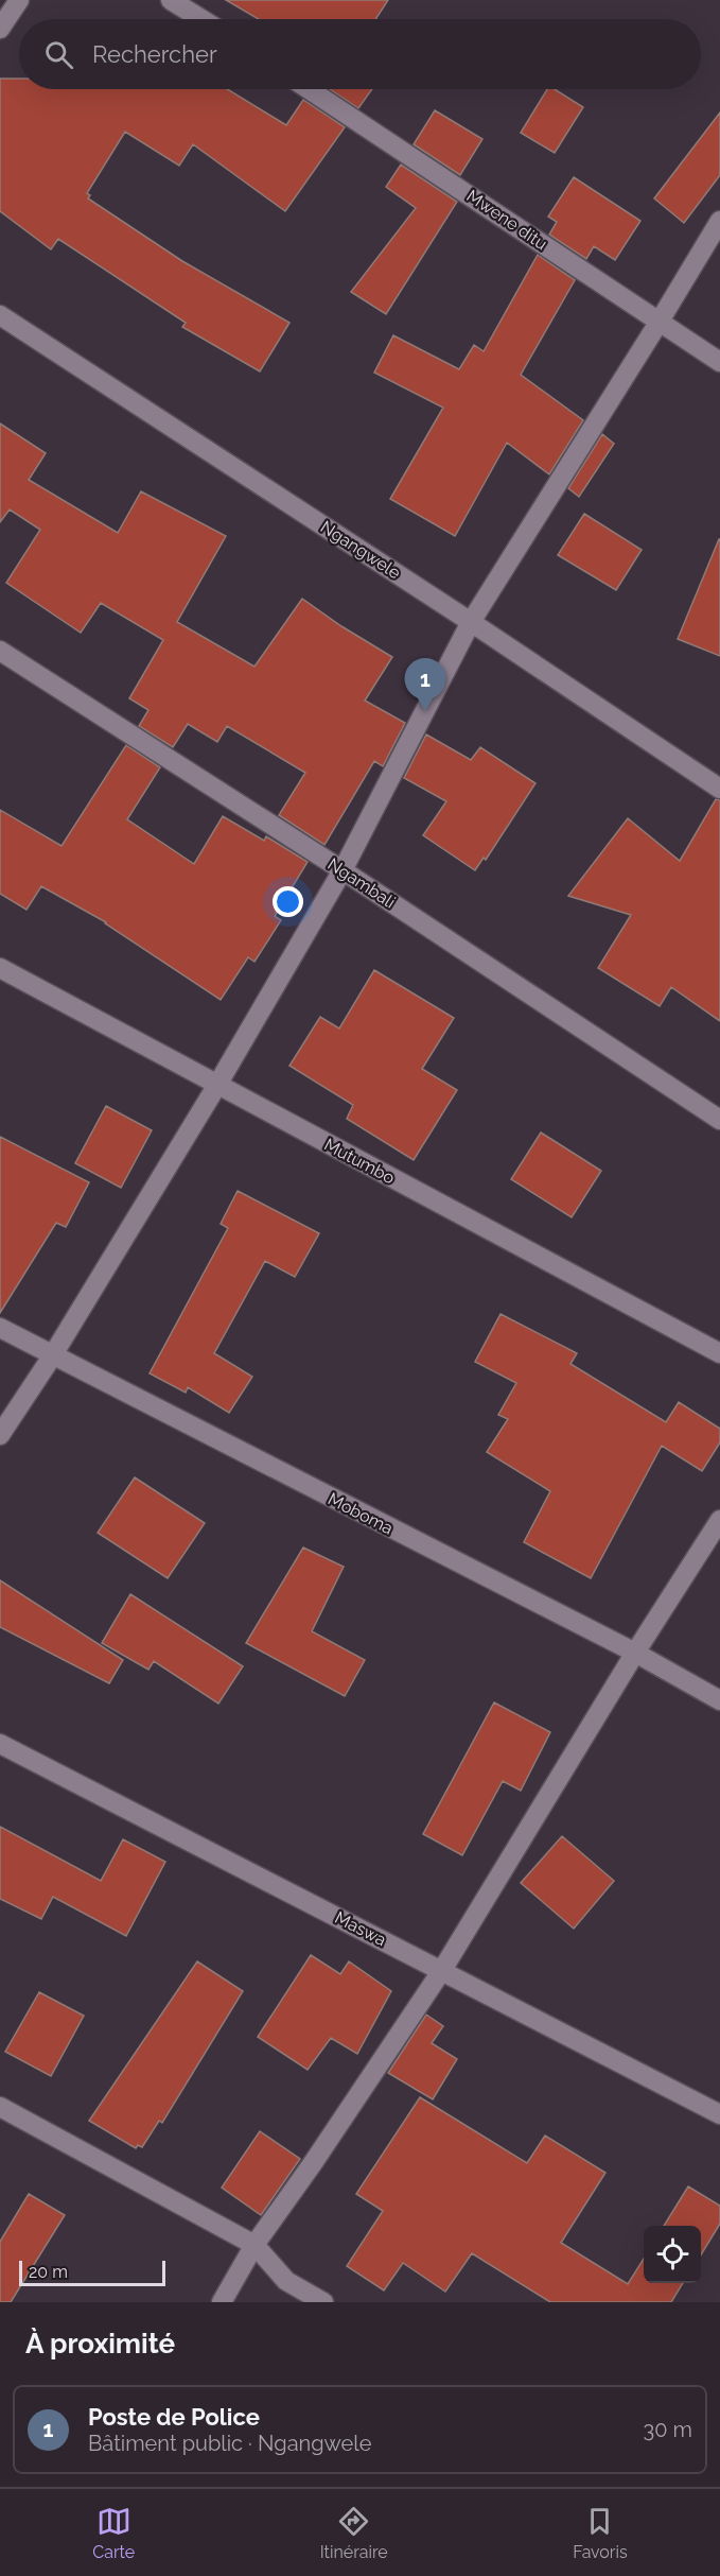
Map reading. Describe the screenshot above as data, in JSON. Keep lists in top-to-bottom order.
{
  "streets": {
    "street": [
      "Mwene ditu",
      "Ngangwele",
      "Ngambali",
      "Mutumbo",
      "Moboma",
      "Maswa"
    ]
  },
  "scale_bar": "20 m",
  "page": {
    "search": "Rechercher",
    "pins": "1",
    "scale": "20 m",
    "heading": "À proximité",
    "list": [
      {
        "mark": "1",
        "name": "Poste de Police",
        "note": "Bâtiment public · Ngangwele",
        "value": "30 m"
      }
    ],
    "nav": ["Carte", "Itinéraire", "Favoris"]
  }
}
